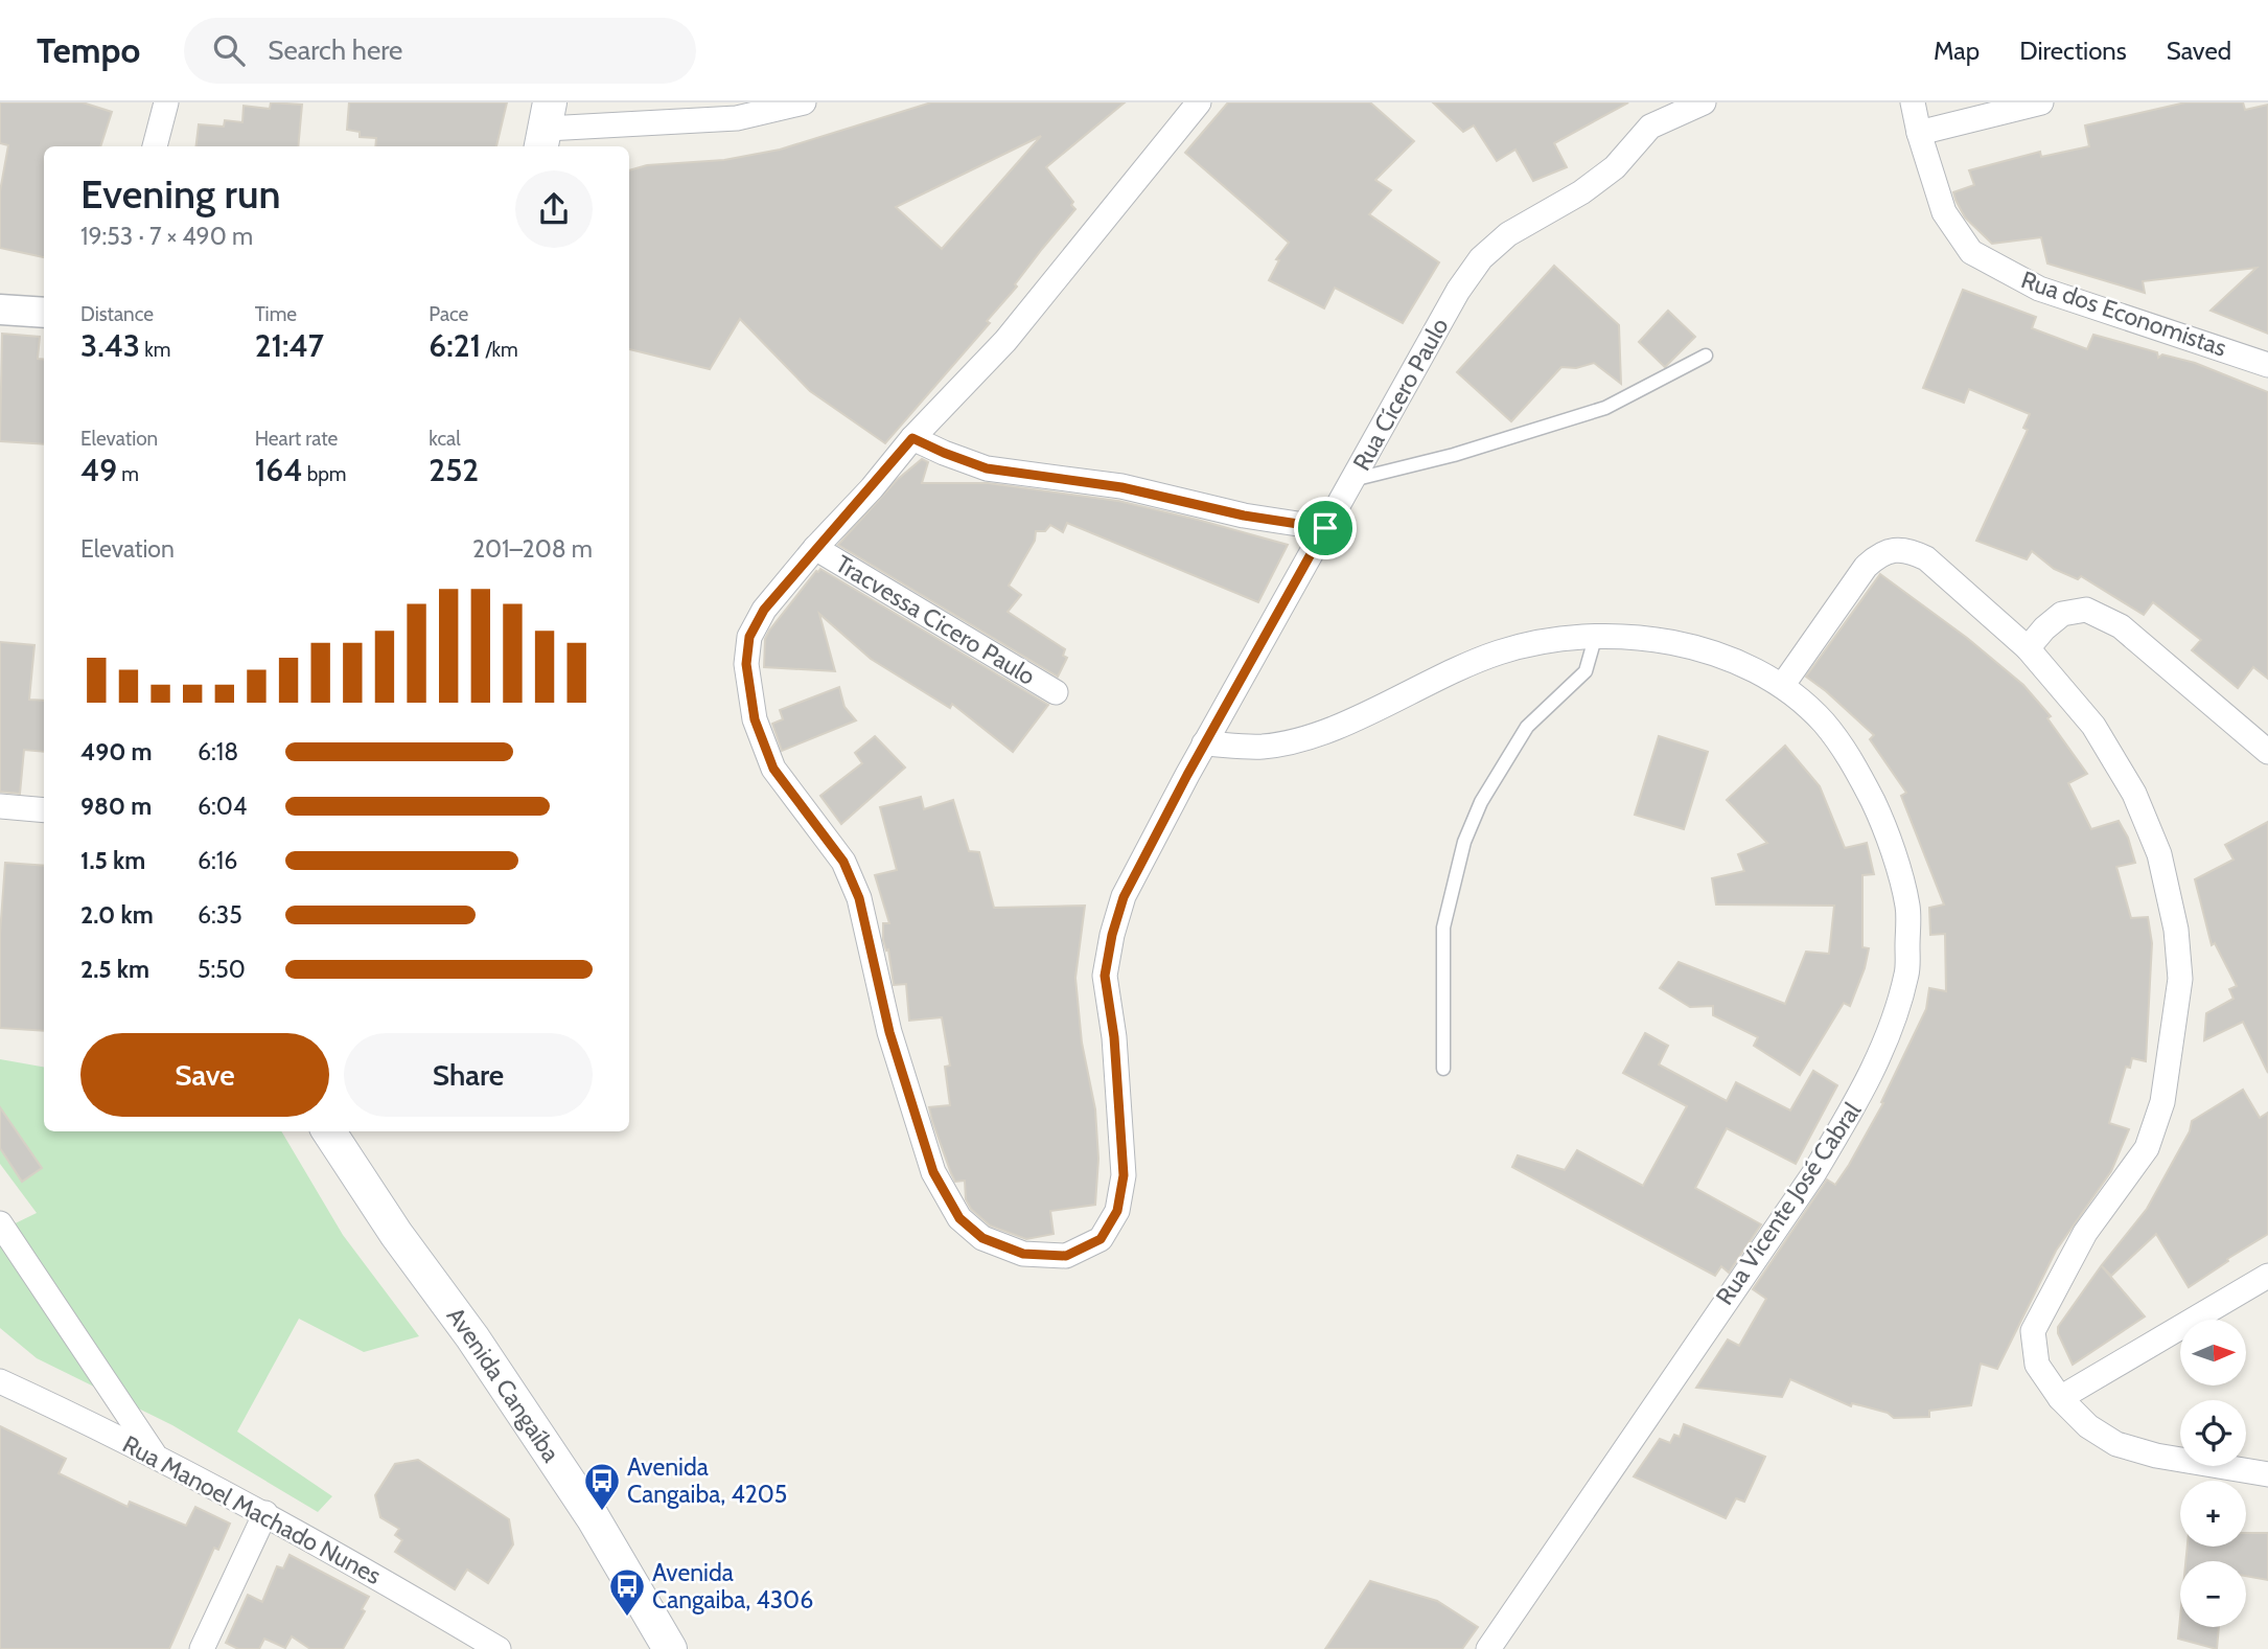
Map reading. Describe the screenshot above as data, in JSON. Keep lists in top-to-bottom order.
{
  "streets": {
    "main road": ["Avenida Cangaíba"],
    "street": [
      "Rua dos Economistas",
      "Rua Cícero Paulo",
      "Tracvessa Cicero Paulo",
      "Rua Vicente José Cabral",
      "Rua Manoel Machado Nunes"
    ]
  },
  "crossings": [
    ["Rua Cícero Paulo", "Tracvessa Cicero Paulo"],
    ["Rua Cícero Paulo", "Rua Vicente José Cabral"]
  ],
  "places": {
    "bus stop": ["Avenida Cangaiba, 4205", "Avenida Cangaiba, 4306"]
  },
  "north": "right",
  "page": {
    "header": "Tempo",
    "search": "Search here",
    "nav": ["Map", "Directions", "Saved"],
    "heading": ["Evening run", "19:53 · 7 × 490 m"],
    "stats": [
      ["Distance", "3.43 km"],
      ["Time", "21:47"],
      ["Pace", "6:21 /km"],
      ["Elevation", "49 m"],
      ["Heart rate", "164 bpm"],
      ["kcal", "252"]
    ],
    "chart": ["Elevation", "201–208 m"],
    "list": [
      {
        "name": "490 m",
        "note": "6:18"
      },
      {
        "name": "980 m",
        "note": "6:04"
      },
      {
        "name": "1.5 km",
        "note": "6:16"
      },
      {
        "name": "2.0 km",
        "note": "6:35"
      },
      {
        "name": "2.5 km",
        "note": "5:50"
      }
    ],
    "buttons": ["Save", "Share"],
    "map_buttons": ["+", "−"]
  }
}
